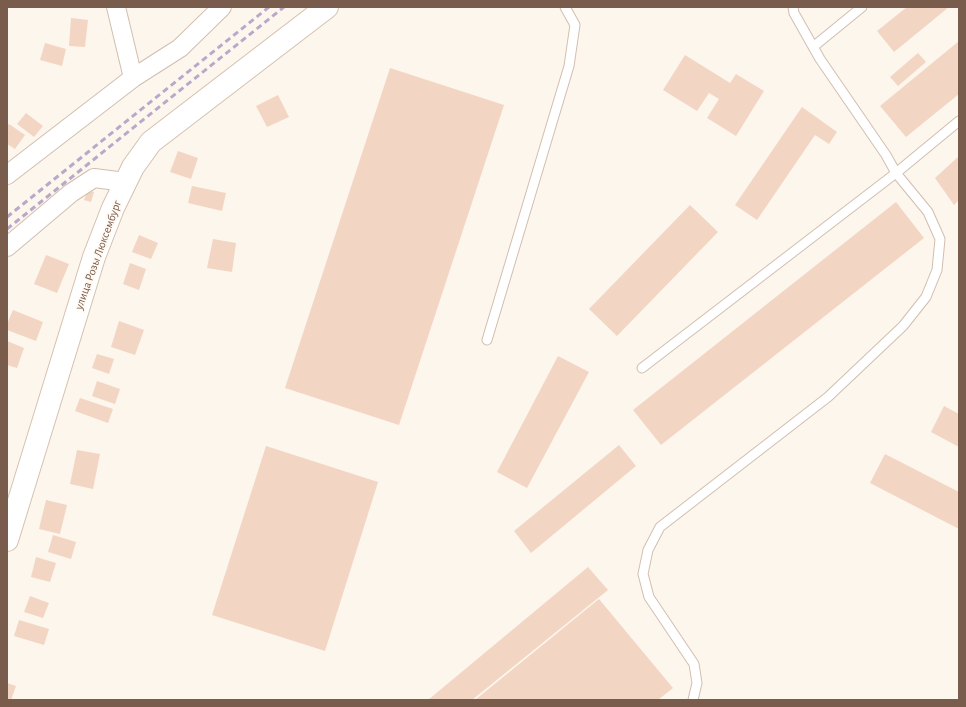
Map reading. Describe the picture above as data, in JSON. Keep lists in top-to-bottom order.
{
  "streets": {
    "main road": ["улица Розы Люксембург"]
  }
}
